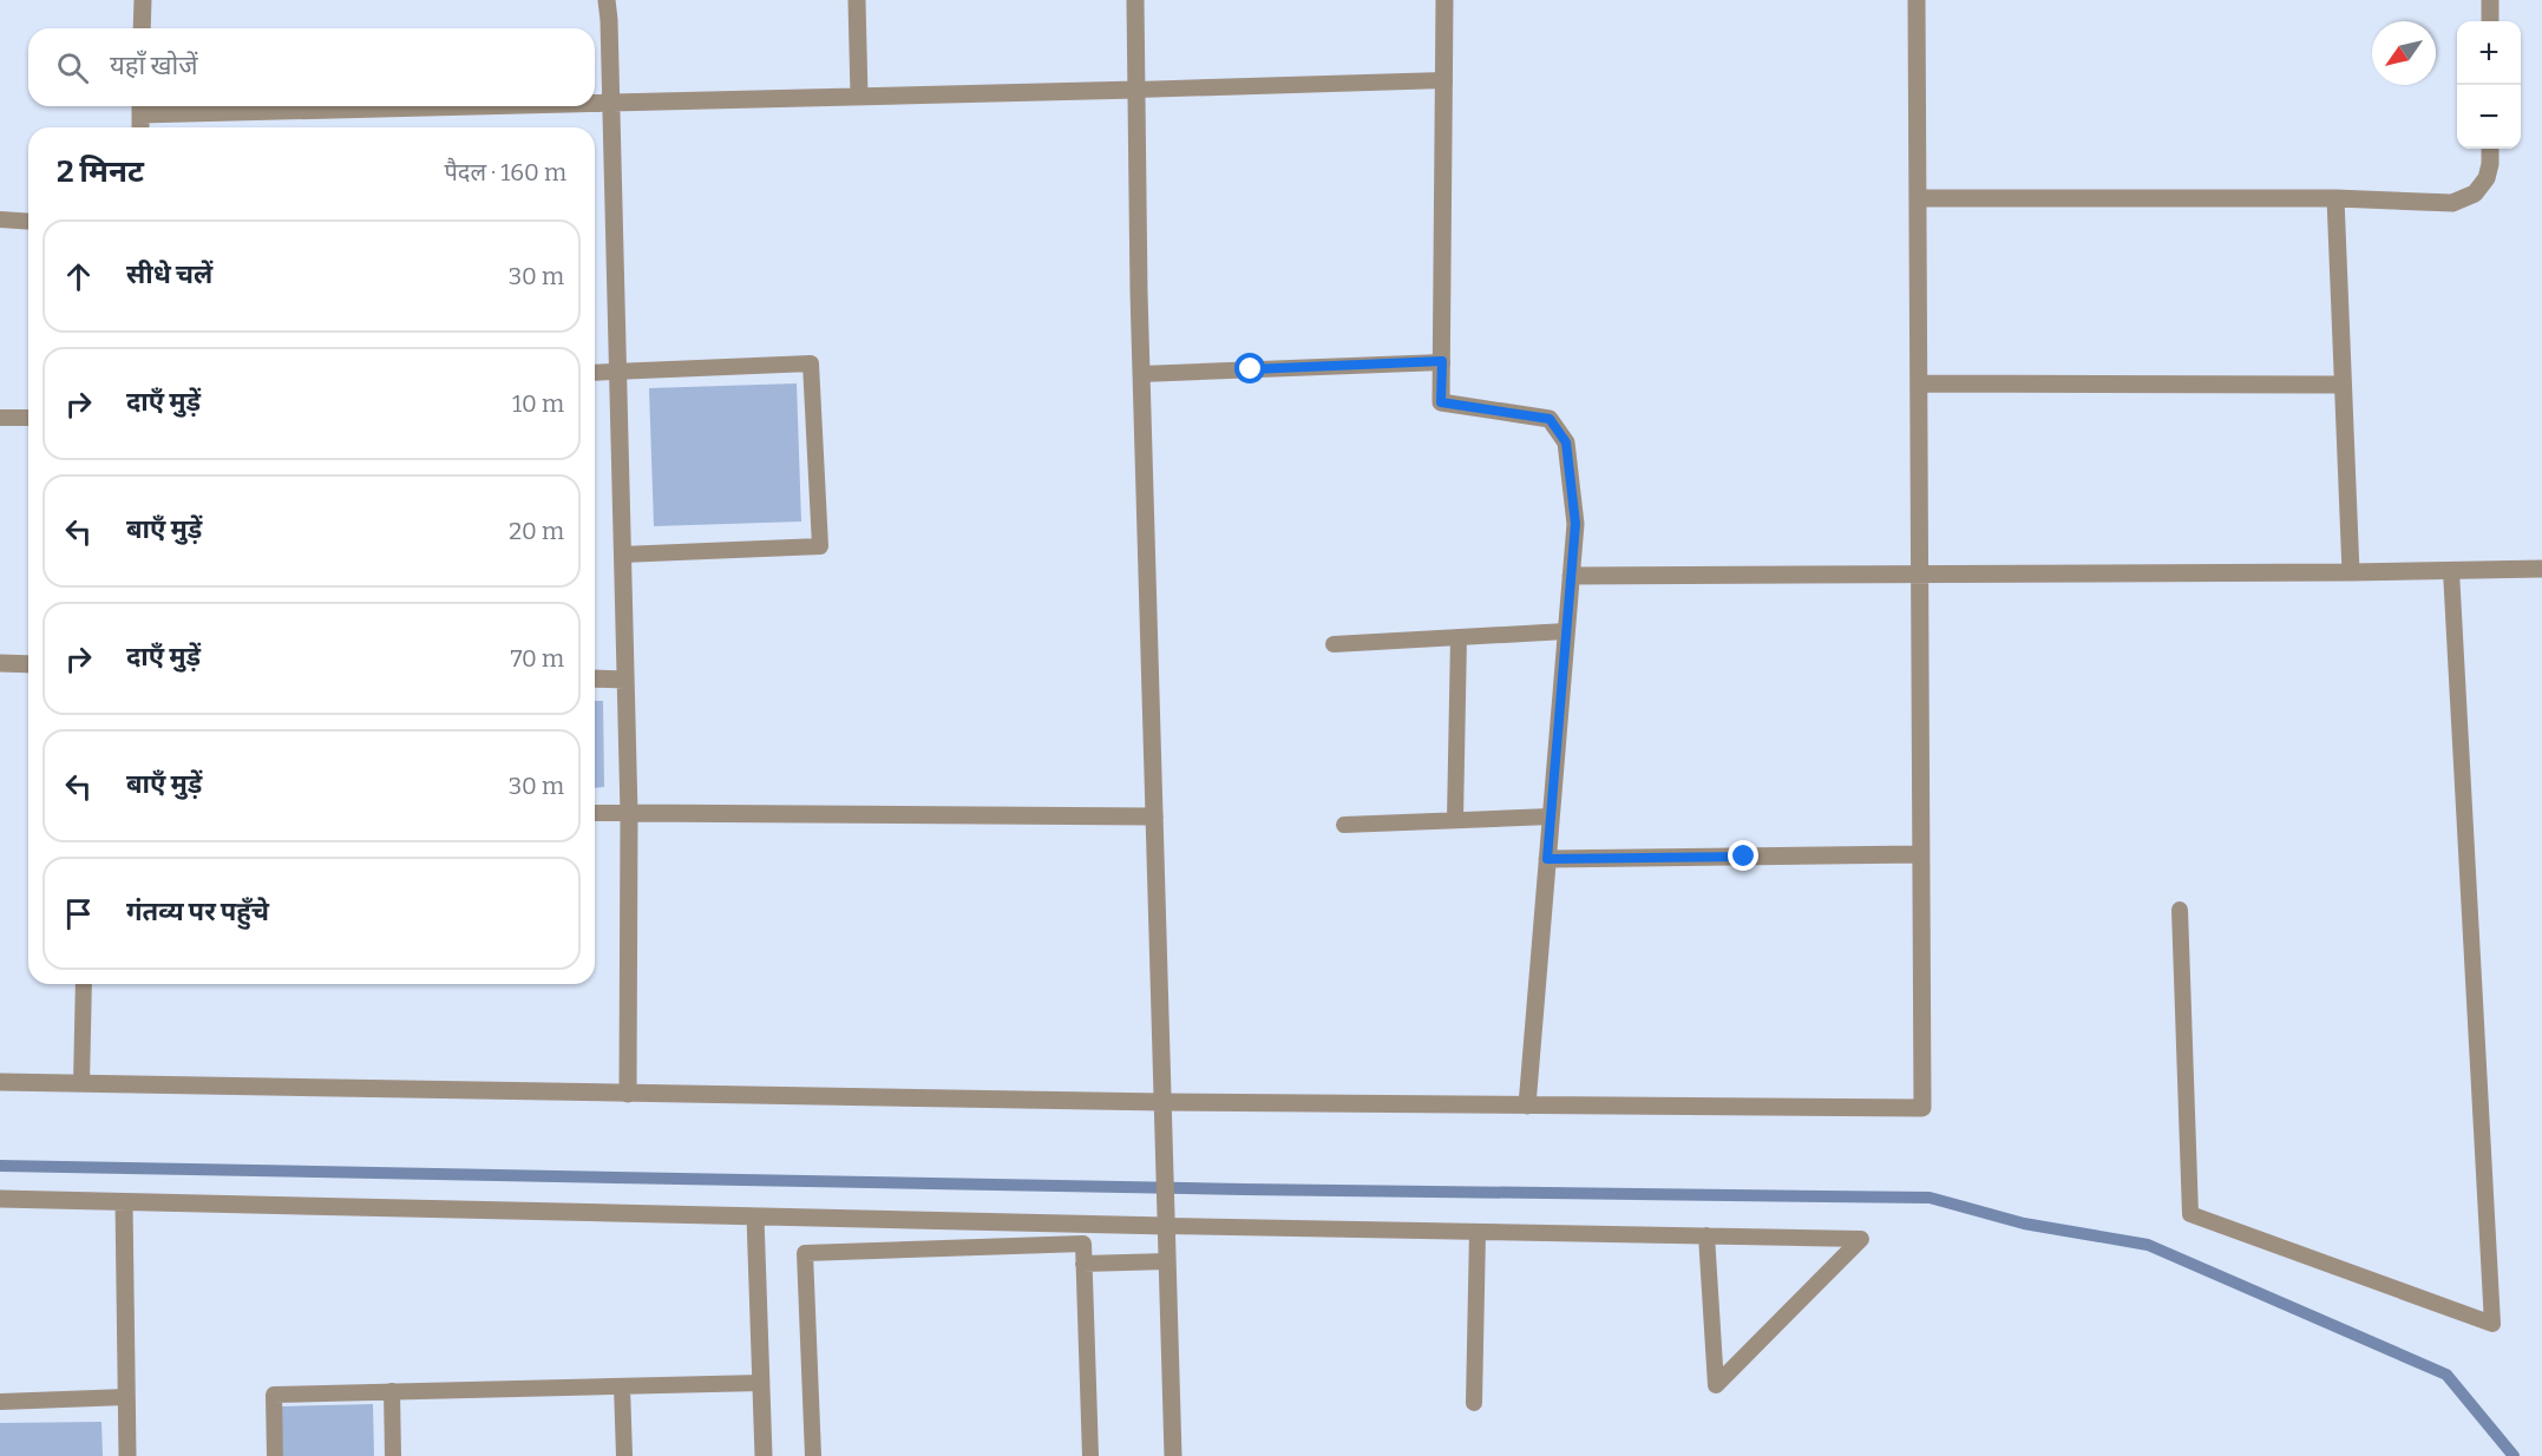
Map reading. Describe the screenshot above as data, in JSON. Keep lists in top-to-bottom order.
{
  "north": "bottom left",
  "page": {
    "map_buttons": ["+", "−"],
    "search": "यहाँ खोजें",
    "heading": ["2 मिनट", "पैदल · 160 m"],
    "list": [
      ["सीधे चलें", "30 m"],
      ["दाएँ मुड़ें", "10 m"],
      ["बाएँ मुड़ें", "20 m"],
      ["दाएँ मुड़ें", "70 m"],
      ["बाएँ मुड़ें", "30 m"],
      "गंतव्य पर पहुँचे"
    ]
  }
}
